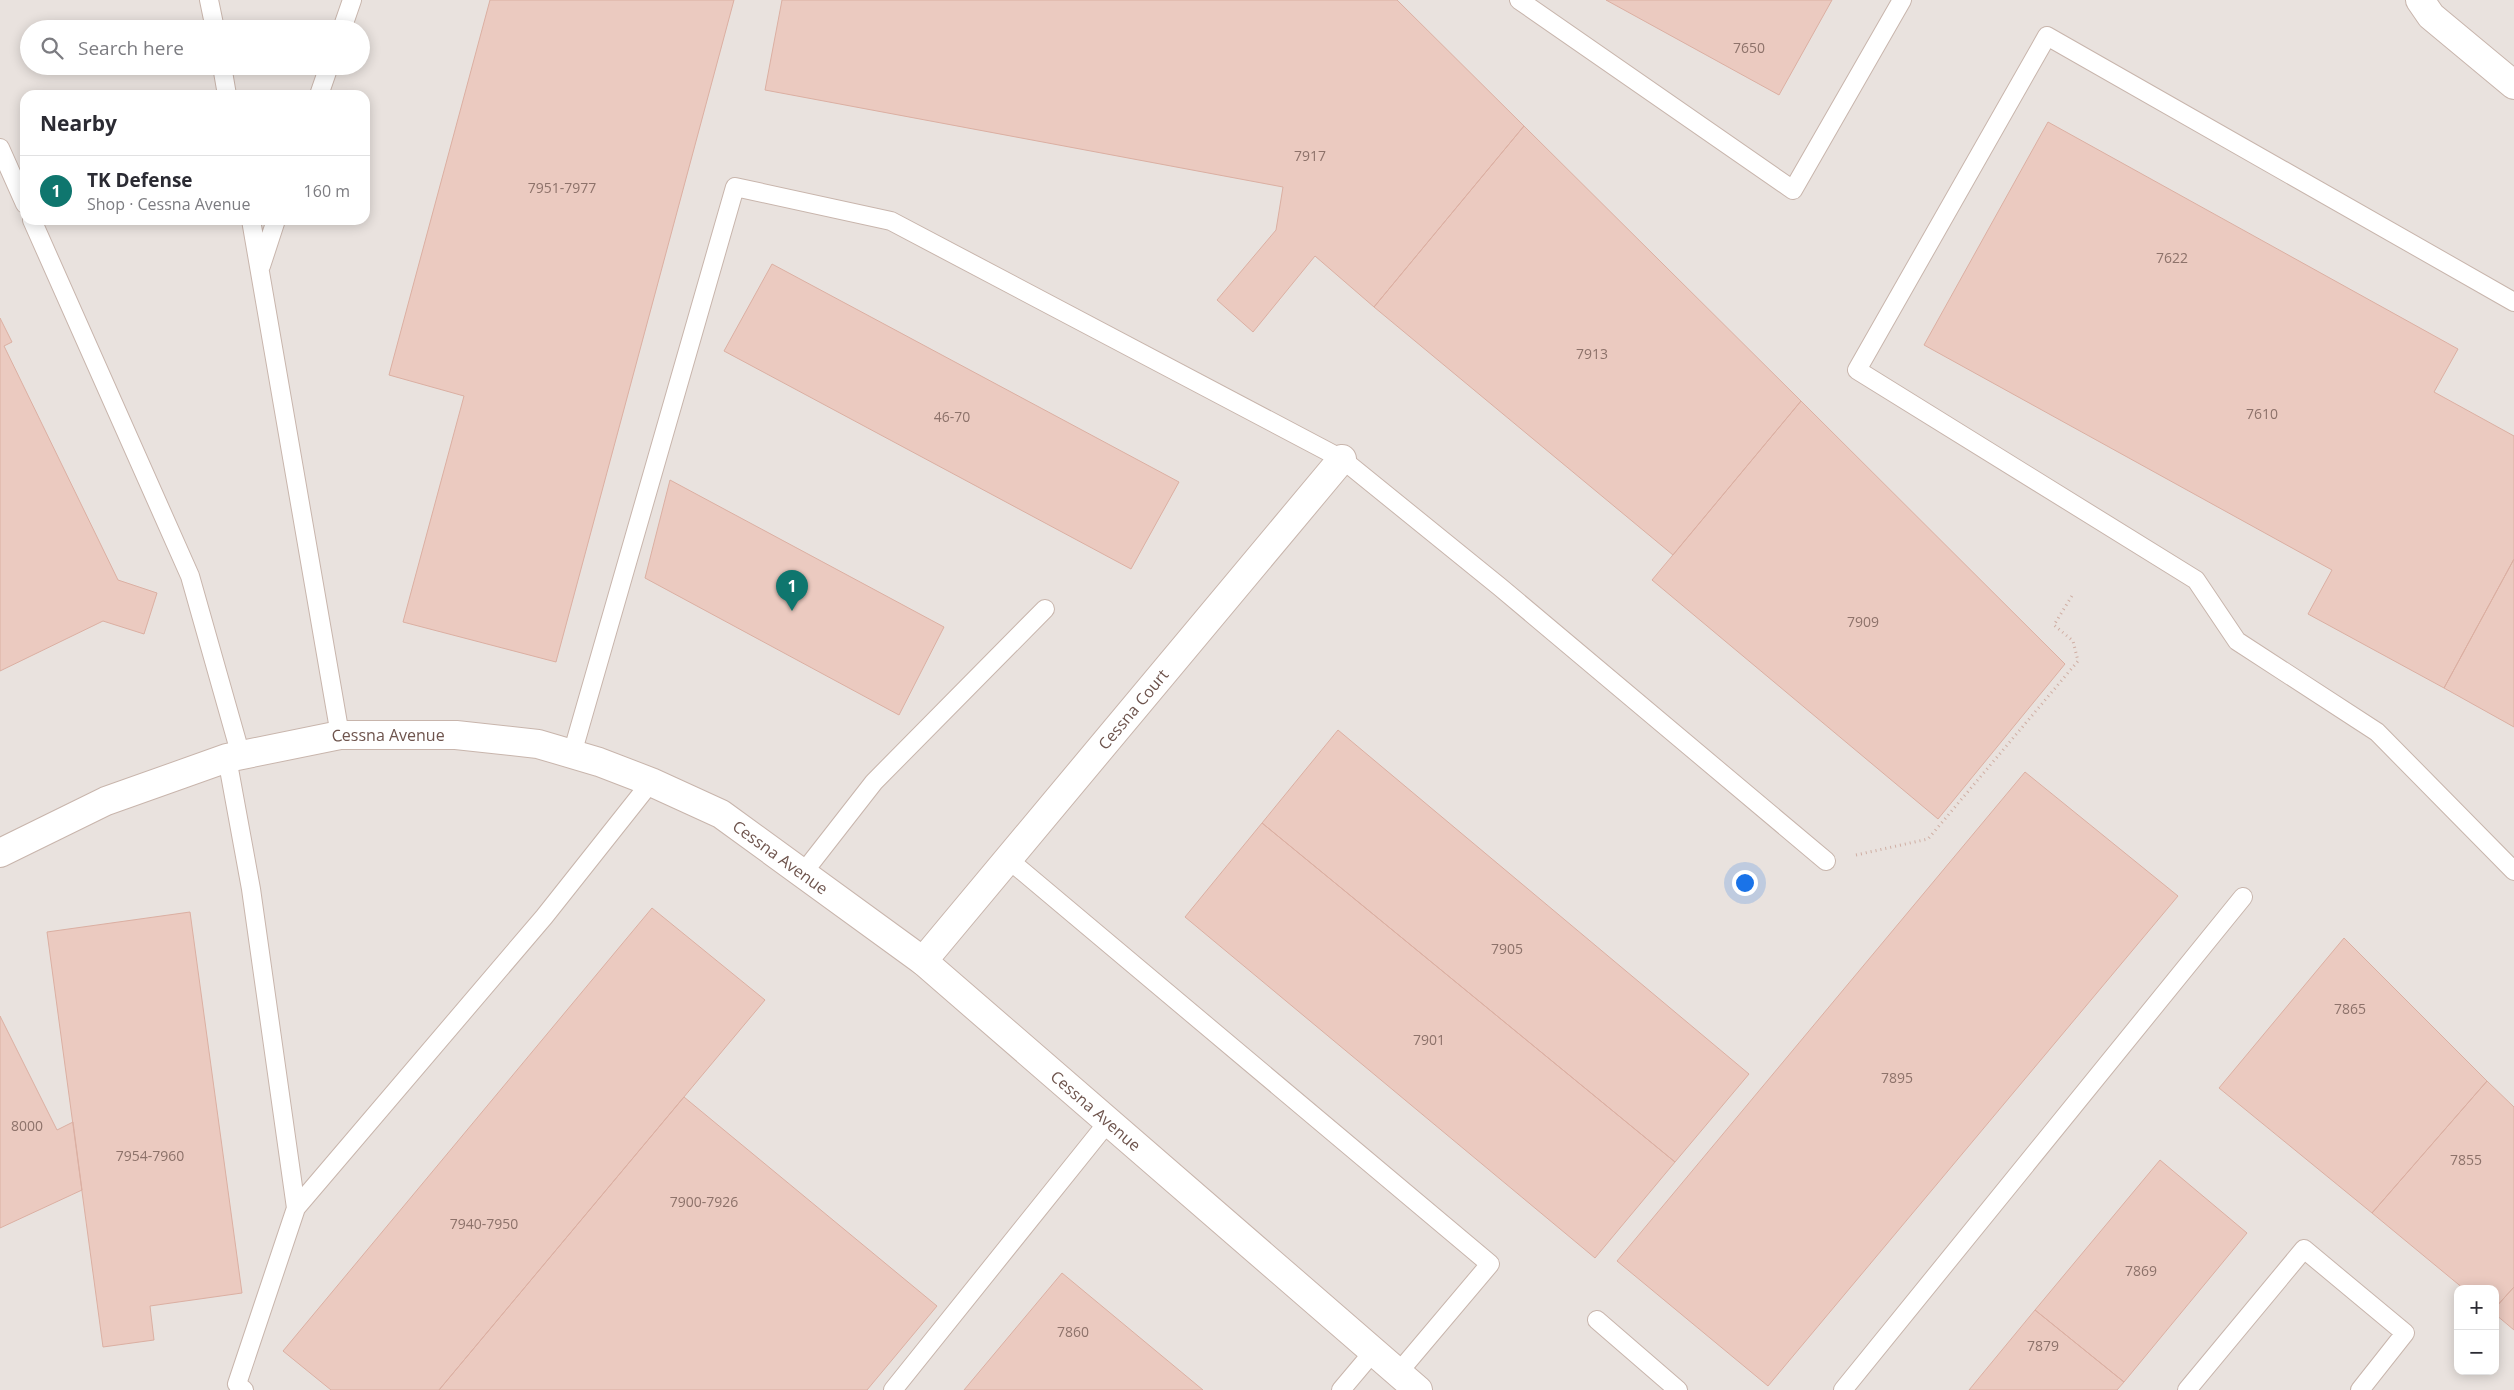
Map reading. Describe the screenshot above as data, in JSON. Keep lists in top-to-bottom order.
{
  "streets": {
    "street": ["Cessna Court", "Cessna Avenue"]
  },
  "crossings": [
    ["Cessna Court", "Cessna Avenue"]
  ],
  "house_numbers": [
    "7650",
    "7917",
    "7951-7977",
    "7622",
    "7913",
    "7610",
    "46-70",
    "7909",
    "7905",
    "7865",
    "7901",
    "7895",
    "8000",
    "7954-7960",
    "7855",
    "7900-7926",
    "7940-7950",
    "7869",
    "7860",
    "7879"
  ],
  "page": {
    "search": "Search here",
    "heading": "Nearby",
    "list": [
      {
        "mark": "1",
        "name": "TK Defense",
        "note": "Shop · Cessna Avenue",
        "value": "160 m"
      }
    ],
    "pins": "1",
    "map_buttons": ["+", "−"]
  }
}
